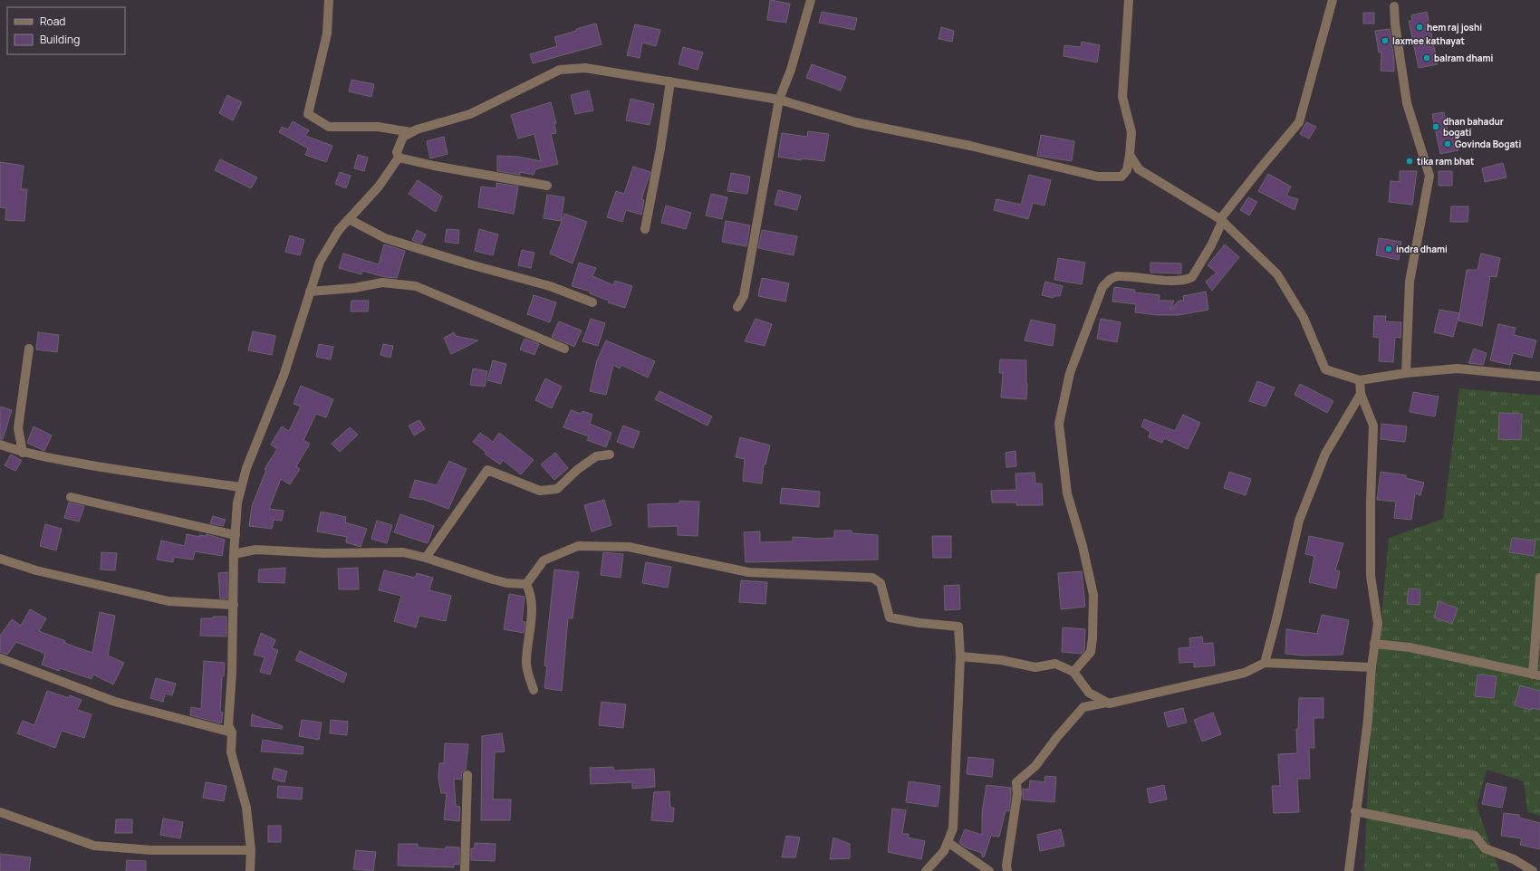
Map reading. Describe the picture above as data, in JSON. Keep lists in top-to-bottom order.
{
  "places": [
    "hem raj joshi",
    "laxmee kathayat",
    "balram dhami",
    "dhan bahadur bogati",
    "Govinda Bogati",
    "tika ram bhat",
    "indra dhami"
  ],
  "legend": ["Road", "Building"]
}
